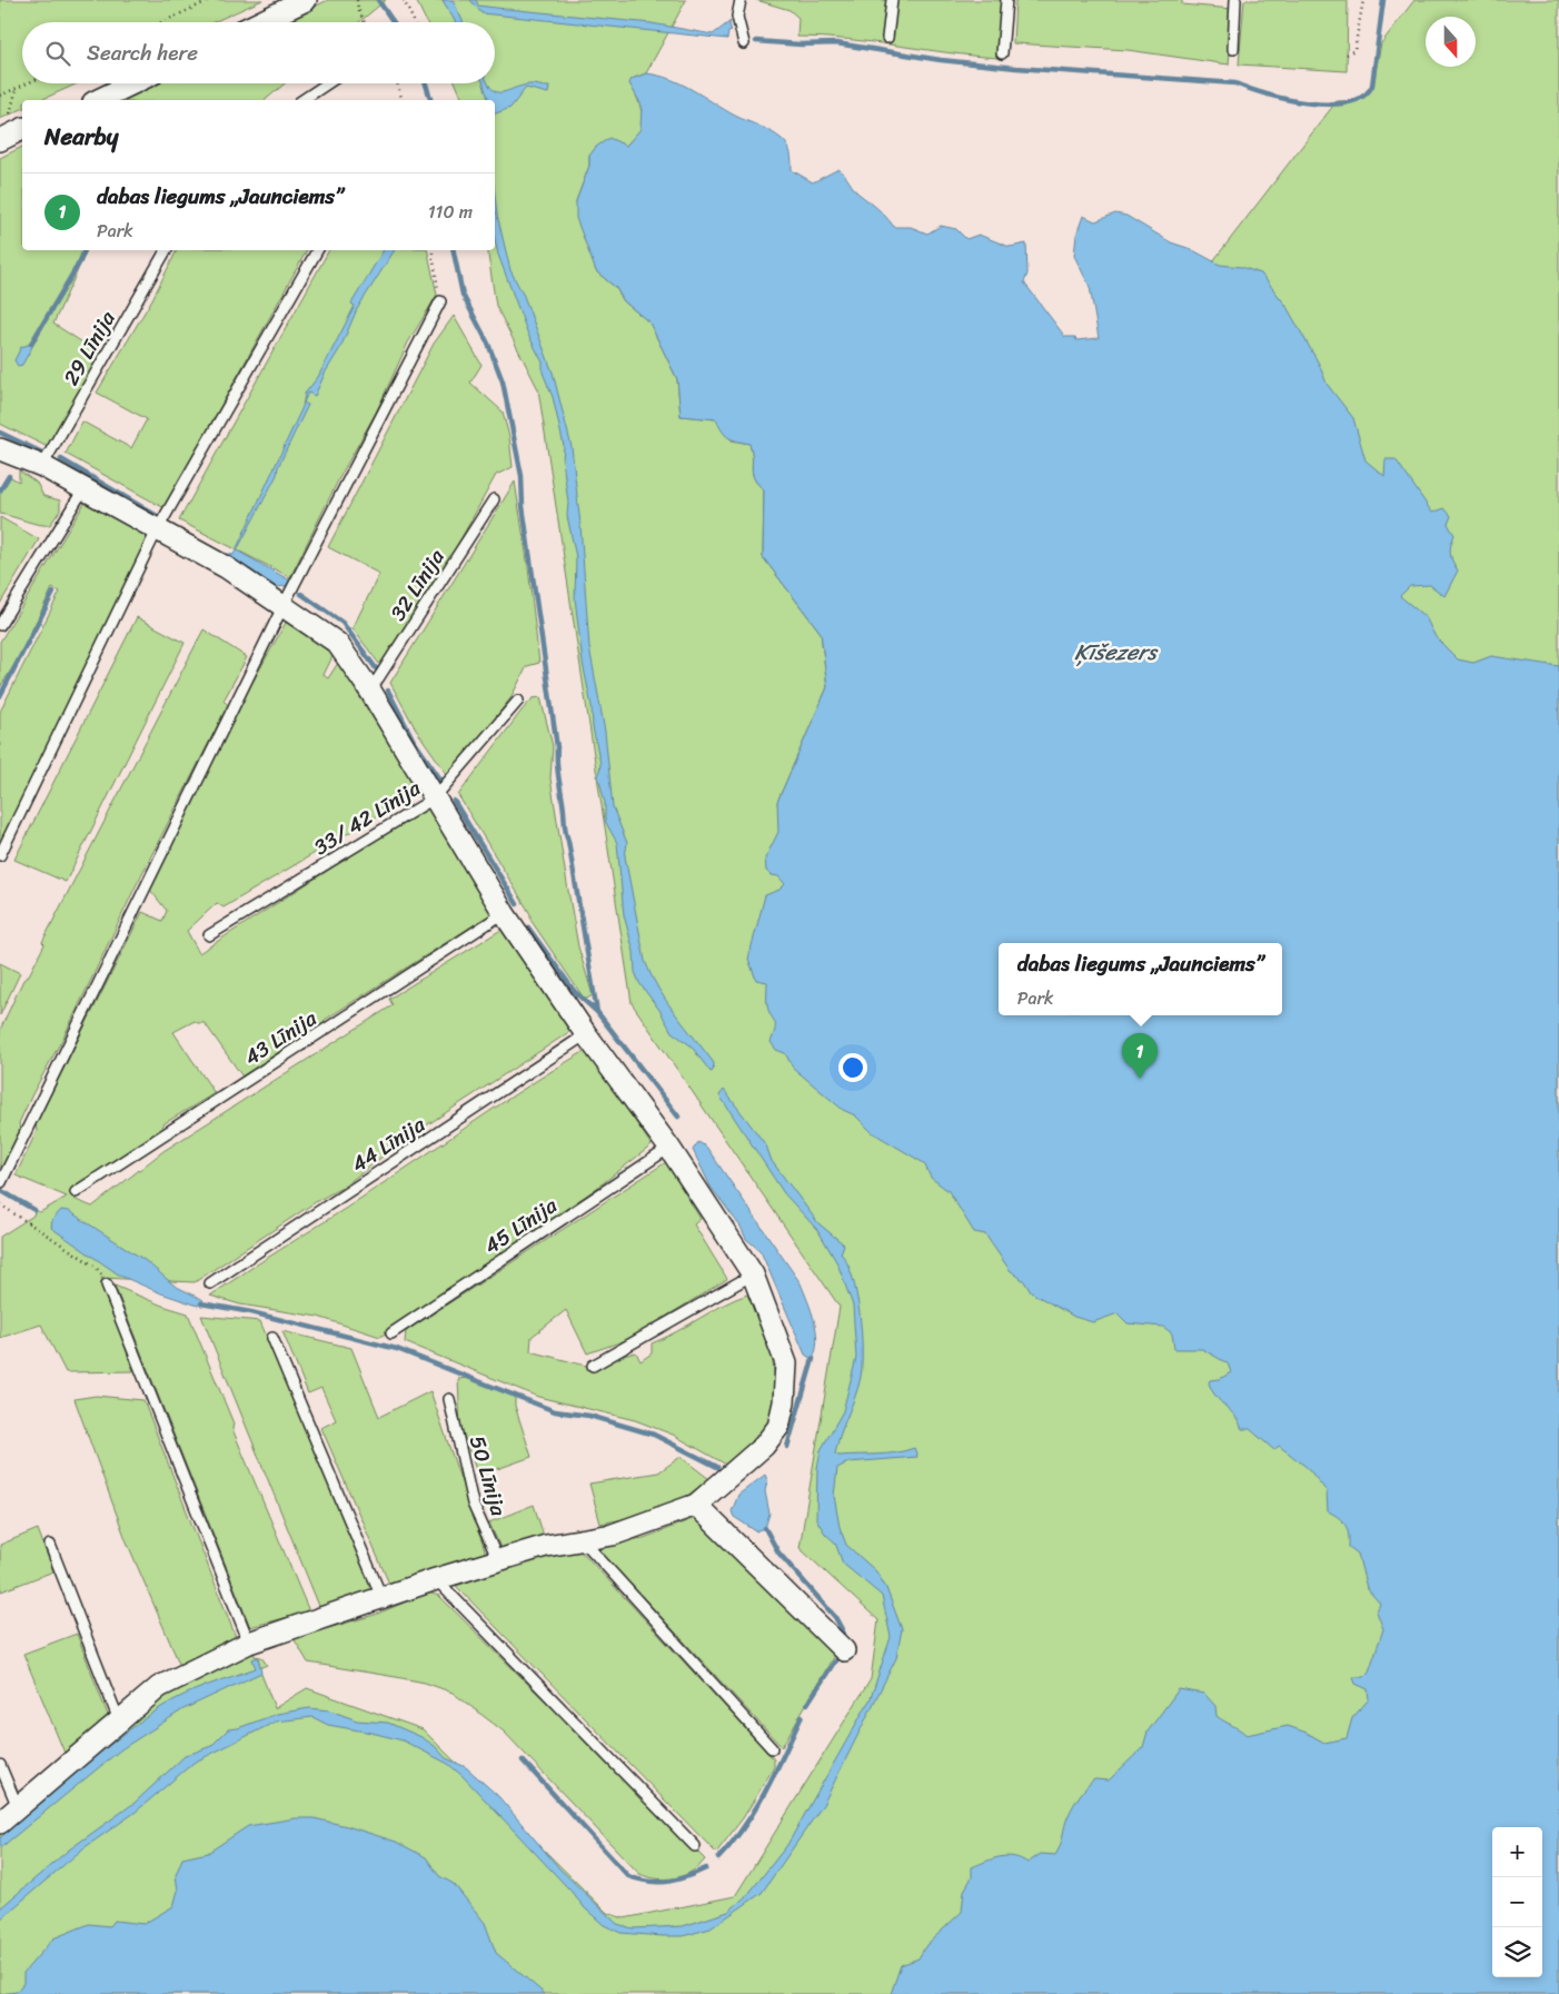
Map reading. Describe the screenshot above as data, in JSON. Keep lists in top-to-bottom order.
{
  "streets": {
    "lane": [
      "29 Līnija",
      "32 Līnija",
      "33/ 42 Līnija",
      "43 Līnija",
      "44 Līnija",
      "45 Līnija",
      "50 Līnija"
    ]
  },
  "water": ["Ķīšezers"],
  "north": "bottom",
  "page": {
    "search": "Search here",
    "heading": "Nearby",
    "list": [
      {
        "mark": "1",
        "name": "dabas liegums „Jaunciems”",
        "note": "Park",
        "value": "110 m"
      }
    ],
    "popup": ["dabas liegums „Jaunciems”", "Park"],
    "pins": "1",
    "map_buttons": ["+", "−"]
  }
}
